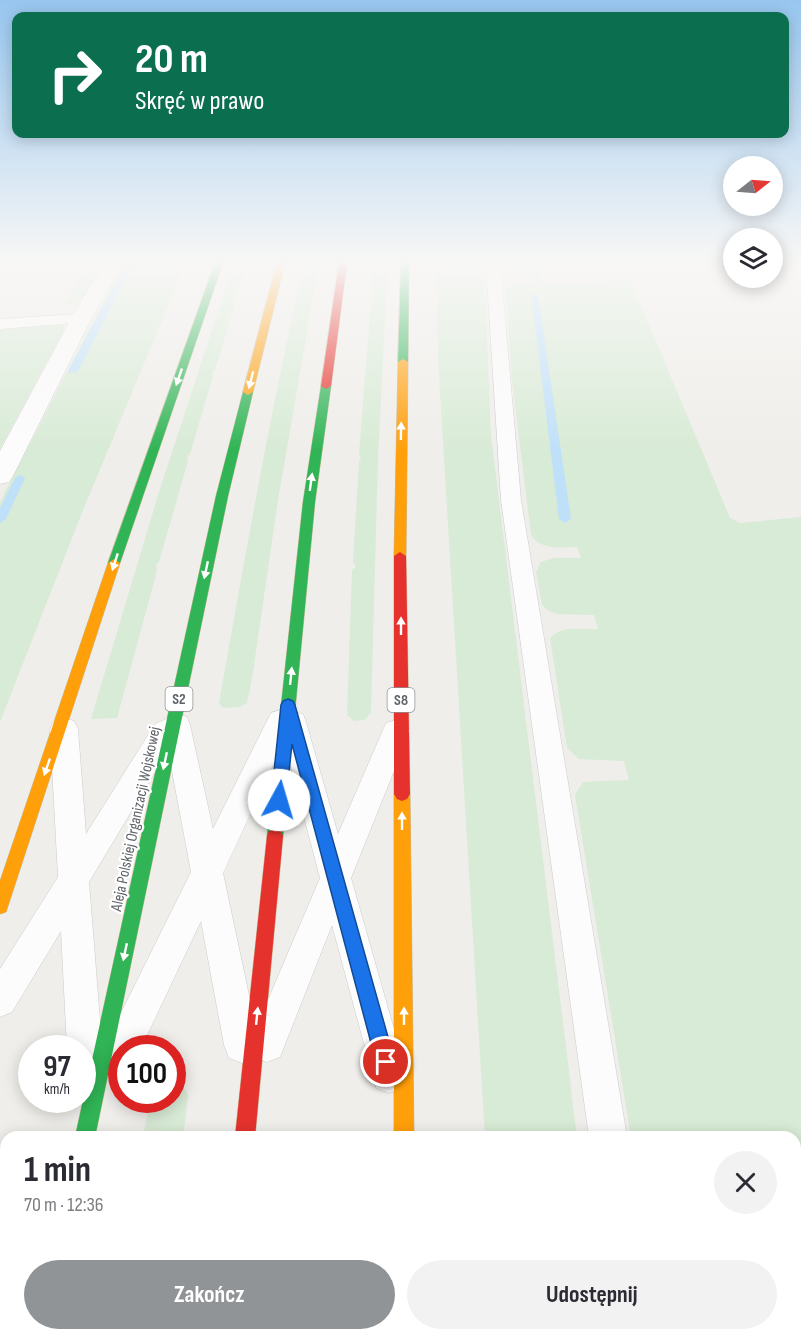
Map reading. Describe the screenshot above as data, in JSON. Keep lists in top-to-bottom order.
{
  "streets": {
    "highway": ["S2", "S8", "Aleja Polskiej Organizacji Wojskowej"]
  },
  "north": "right",
  "page": {
    "turn": ["20 m", "Skręć w prawo"],
    "speed": "97 km/h",
    "limit": "100",
    "heading": ["1 min", "70 m · 12:36"],
    "buttons": ["Zakończ", "Udostępnij"]
  }
}
